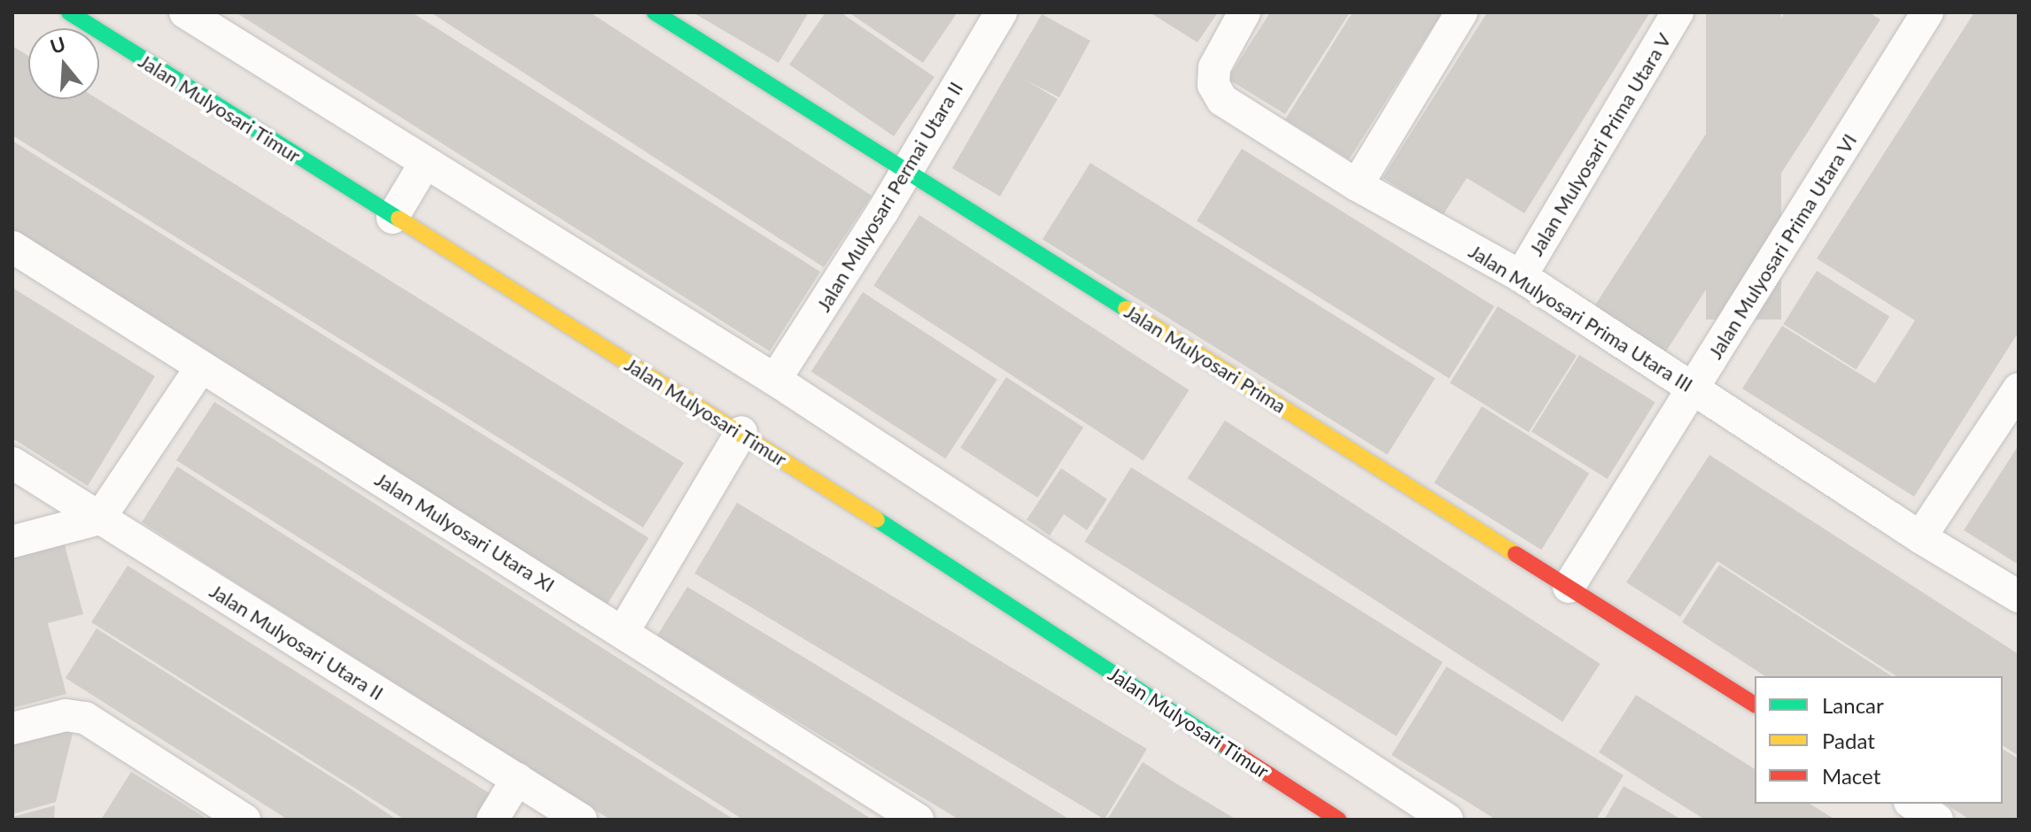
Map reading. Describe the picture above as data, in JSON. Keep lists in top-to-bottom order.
{
  "streets": {
    "street": [
      "Jalan Mulyosari Timur",
      "Jalan Mulyosari Prima Utara V",
      "Jalan Mulyosari Permai Utara II",
      "Jalan Mulyosari Prima Utara VI",
      "Jalan Mulyosari Prima Utara III",
      "Jalan Mulyosari Prima",
      "Jalan Mulyosari Utara XI",
      "Jalan Mulyosari Utara II"
    ]
  },
  "crossings": [
    ["Jalan Mulyosari Prima Utara V", "Jalan Mulyosari Prima Utara III"],
    ["Jalan Mulyosari Permai Utara II", "Jalan Mulyosari Prima"],
    ["Jalan Mulyosari Prima Utara VI", "Jalan Mulyosari Prima Utara III"],
    ["Jalan Mulyosari Prima Utara VI", "Jalan Mulyosari Prima"]
  ],
  "legend": ["Lancar", "Padat", "Macet"],
  "north": "top"
}
